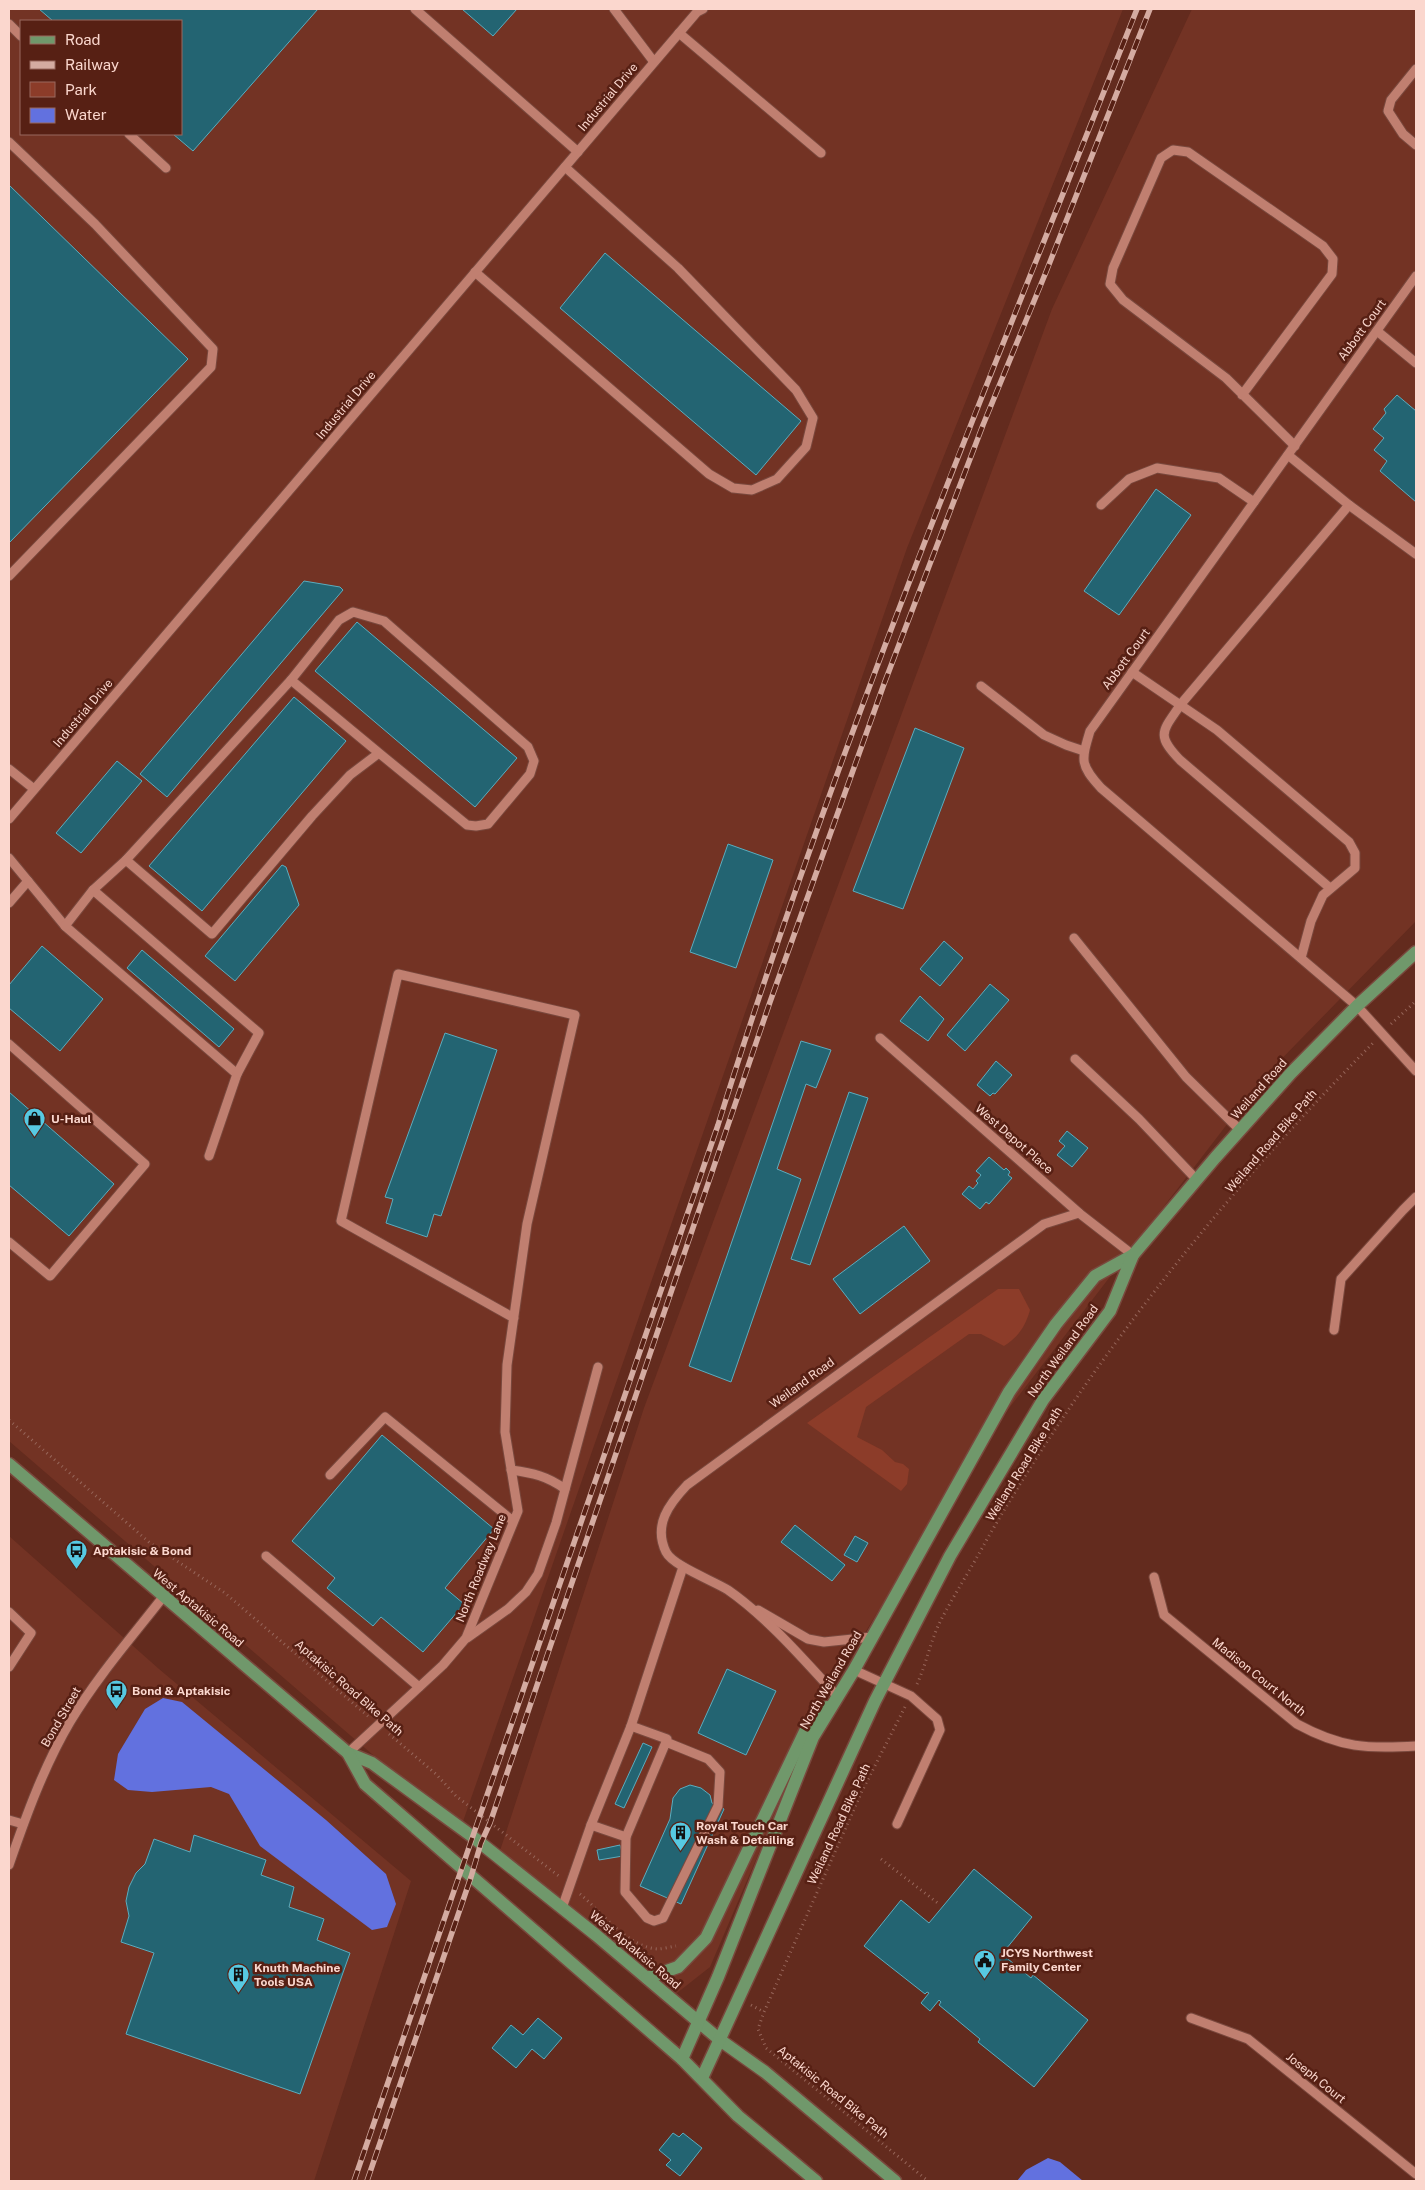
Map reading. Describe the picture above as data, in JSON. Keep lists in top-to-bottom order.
{
  "streets": {
    "main road": ["Weiland Road", "North Weiland Road", "West Aptakisic Road"],
    "street": [
      "Industrial Drive",
      "Abbott Court",
      "West Depot Place",
      "North Roadway Lane",
      "Madison Court North",
      "Bond Street",
      "Joseph Court"
    ],
    "path": ["Weiland Road Bike Path", "Aptakisic Road Bike Path"]
  },
  "crossings": [
    ["Weiland Road", "West Depot Place"],
    ["Weiland Road", "North Weiland Road"],
    ["West Depot Place", "North Weiland Road"],
    ["Weiland Road Bike Path", "Aptakisic Road Bike Path"],
    ["North Weiland Road", "West Aptakisic Road"],
    ["North Roadway Lane", "West Aptakisic Road"],
    ["North Roadway Lane", "Aptakisic Road Bike Path"],
    ["West Aptakisic Road", "Bond Street"]
  ],
  "places": {
    "shop": ["U-Haul"],
    "bus stop": ["Aptakisic & Bond", "Bond & Aptakisic"],
    "building": ["Royal Touch Car Wash & Detailing", "Knuth Machine Tools USA"],
    "public building": ["JCYS Northwest Family Center"]
  },
  "legend": [
    "Road",
    "Railway",
    "Park",
    "Water"
  ]
}
